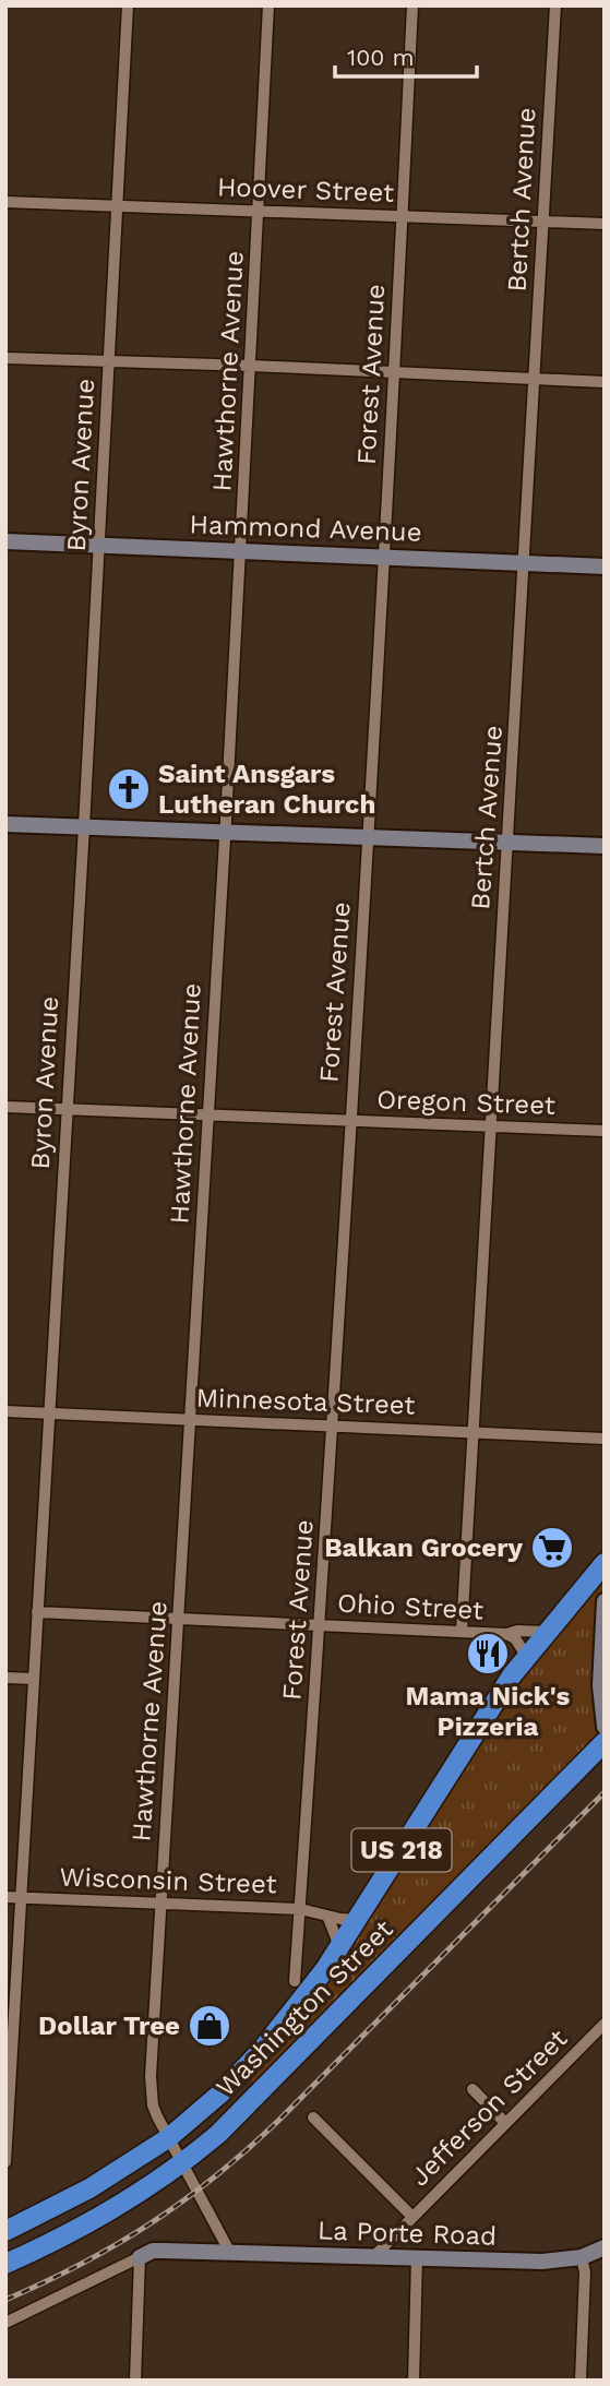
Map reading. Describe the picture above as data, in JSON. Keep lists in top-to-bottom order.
{
  "streets": {
    "highway": ["US 218", "Washington Street"],
    "street": [
      "Hoover Street",
      "Bertch Avenue",
      "Hawthorne Avenue",
      "Forest Avenue",
      "Byron Avenue",
      "Hammond Avenue",
      "Oregon Street",
      "Minnesota Street",
      "Ohio Street",
      "Wisconsin Street",
      "Jefferson Street",
      "La Porte Road"
    ]
  },
  "crossings": [
    ["Hoover Street", "Bertch Avenue"],
    ["Hoover Street", "Hawthorne Avenue"],
    ["Hoover Street", "Forest Avenue"],
    ["Hoover Street", "Byron Avenue"],
    ["Bertch Avenue", "Hammond Avenue"],
    ["Bertch Avenue", "Oregon Street"],
    ["Bertch Avenue", "Minnesota Street"],
    ["Bertch Avenue", "Ohio Street"],
    ["Hawthorne Avenue", "Hammond Avenue"],
    ["Hawthorne Avenue", "Oregon Street"],
    ["Hawthorne Avenue", "Minnesota Street"],
    ["Hawthorne Avenue", "Ohio Street"],
    ["Hawthorne Avenue", "Wisconsin Street"],
    ["Hawthorne Avenue", "Washington Street"],
    ["Hawthorne Avenue", "La Porte Road"],
    ["Forest Avenue", "Hammond Avenue"],
    ["Forest Avenue", "Oregon Street"],
    ["Forest Avenue", "Minnesota Street"],
    ["Forest Avenue", "Ohio Street"],
    ["Forest Avenue", "Wisconsin Street"],
    ["Byron Avenue", "Hammond Avenue"],
    ["Byron Avenue", "Oregon Street"],
    ["Byron Avenue", "Minnesota Street"],
    ["Byron Avenue", "Ohio Street"],
    ["Byron Avenue", "Wisconsin Street"],
    ["Ohio Street", "Washington Street"],
    ["Wisconsin Street", "Washington Street"],
    ["Jefferson Street", "La Porte Road"]
  ],
  "places": {
    "church": ["Saint Ansgars Lutheran Church"],
    "supermarket": ["Balkan Grocery"],
    "restaurant": ["Mama Nick's Pizzeria"],
    "shop": ["Dollar Tree"]
  },
  "scale_bar": "100 m"
}
